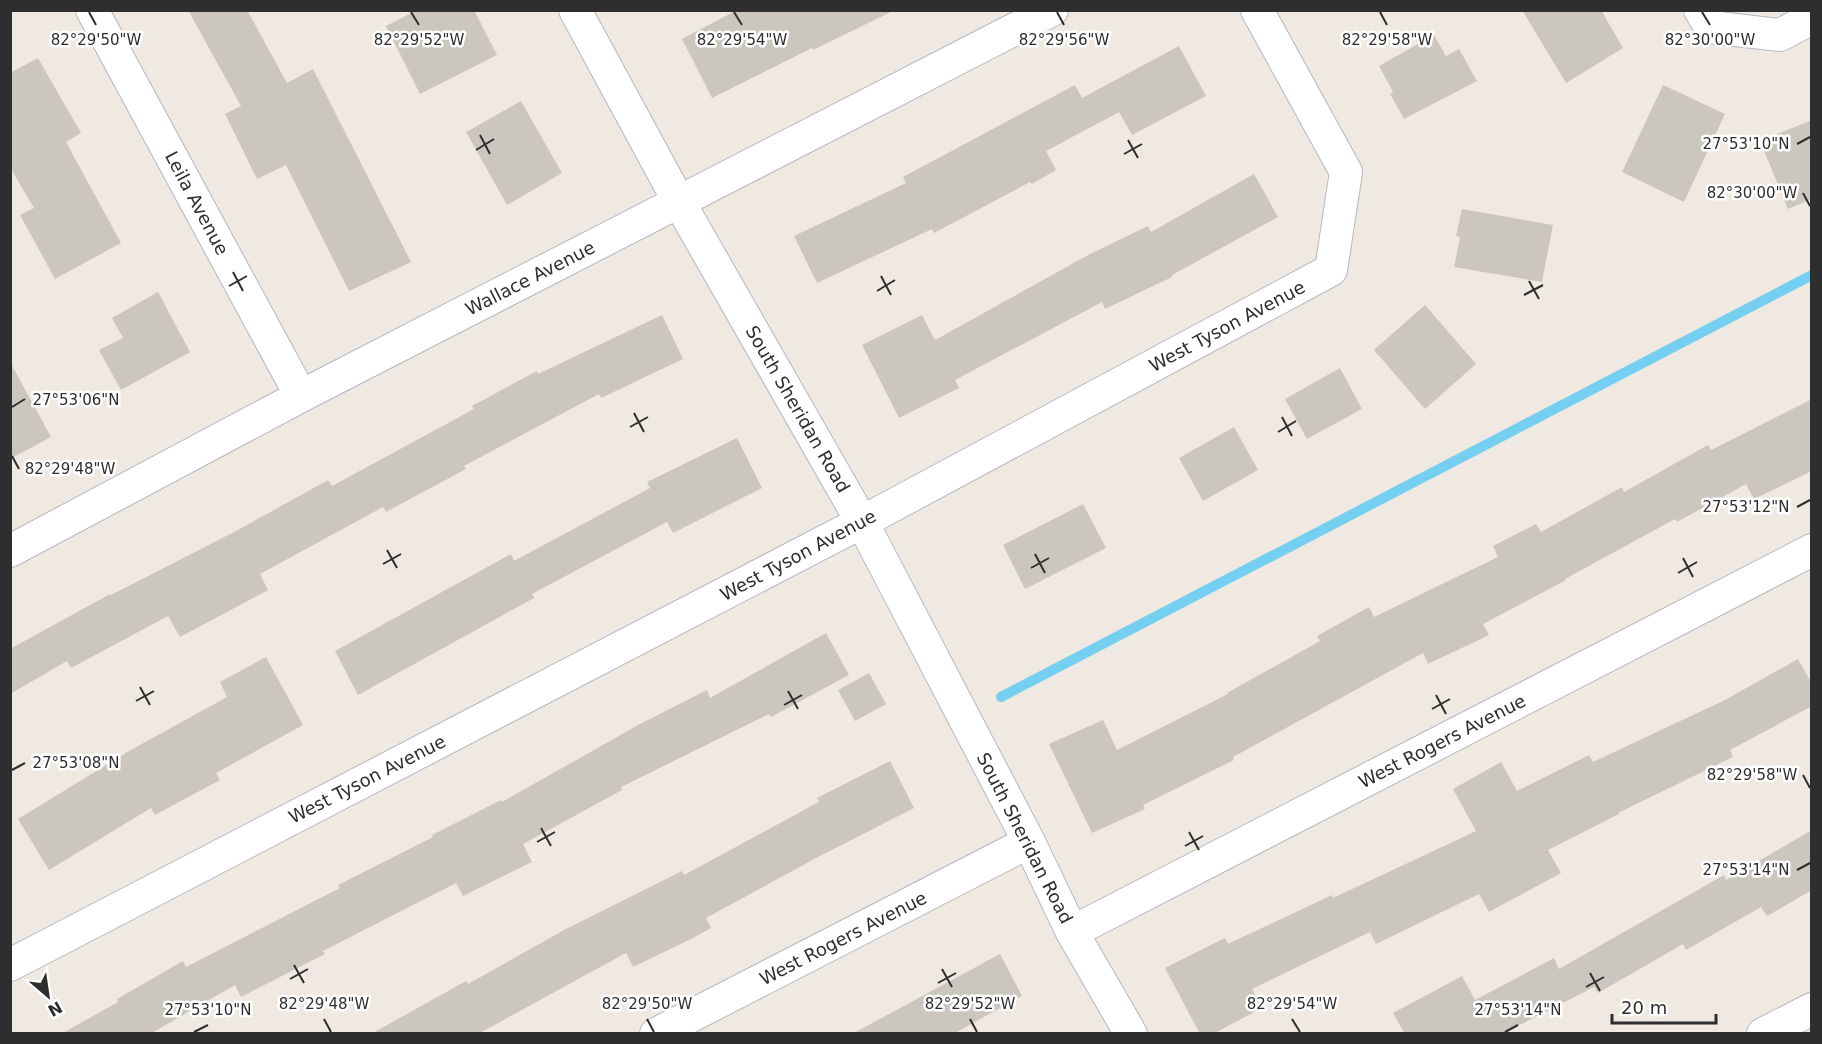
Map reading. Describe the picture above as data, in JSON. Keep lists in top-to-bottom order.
{
  "streets": {
    "street": [
      "Leila Avenue",
      "Wallace Avenue",
      "West Tyson Avenue",
      "South Sheridan Road",
      "West Rogers Avenue"
    ]
  },
  "crossings": [
    ["Leila Avenue", "Wallace Avenue"],
    ["Wallace Avenue", "South Sheridan Road"],
    ["West Tyson Avenue", "South Sheridan Road"],
    ["South Sheridan Road", "West Rogers Avenue"]
  ],
  "scale_bar": "20 m",
  "north": "bottom right",
  "coordinates": [
    "82°30'00\"W",
    "82°29'50\"W",
    "82°29'52\"W",
    "82°29'54\"W",
    "82°29'56\"W",
    "82°29'58\"W",
    "27°53'10\"N",
    "27°53'06\"N",
    "82°29'48\"W",
    "27°53'12\"N",
    "27°53'08\"N",
    "27°53'14\"N"
  ]
}
